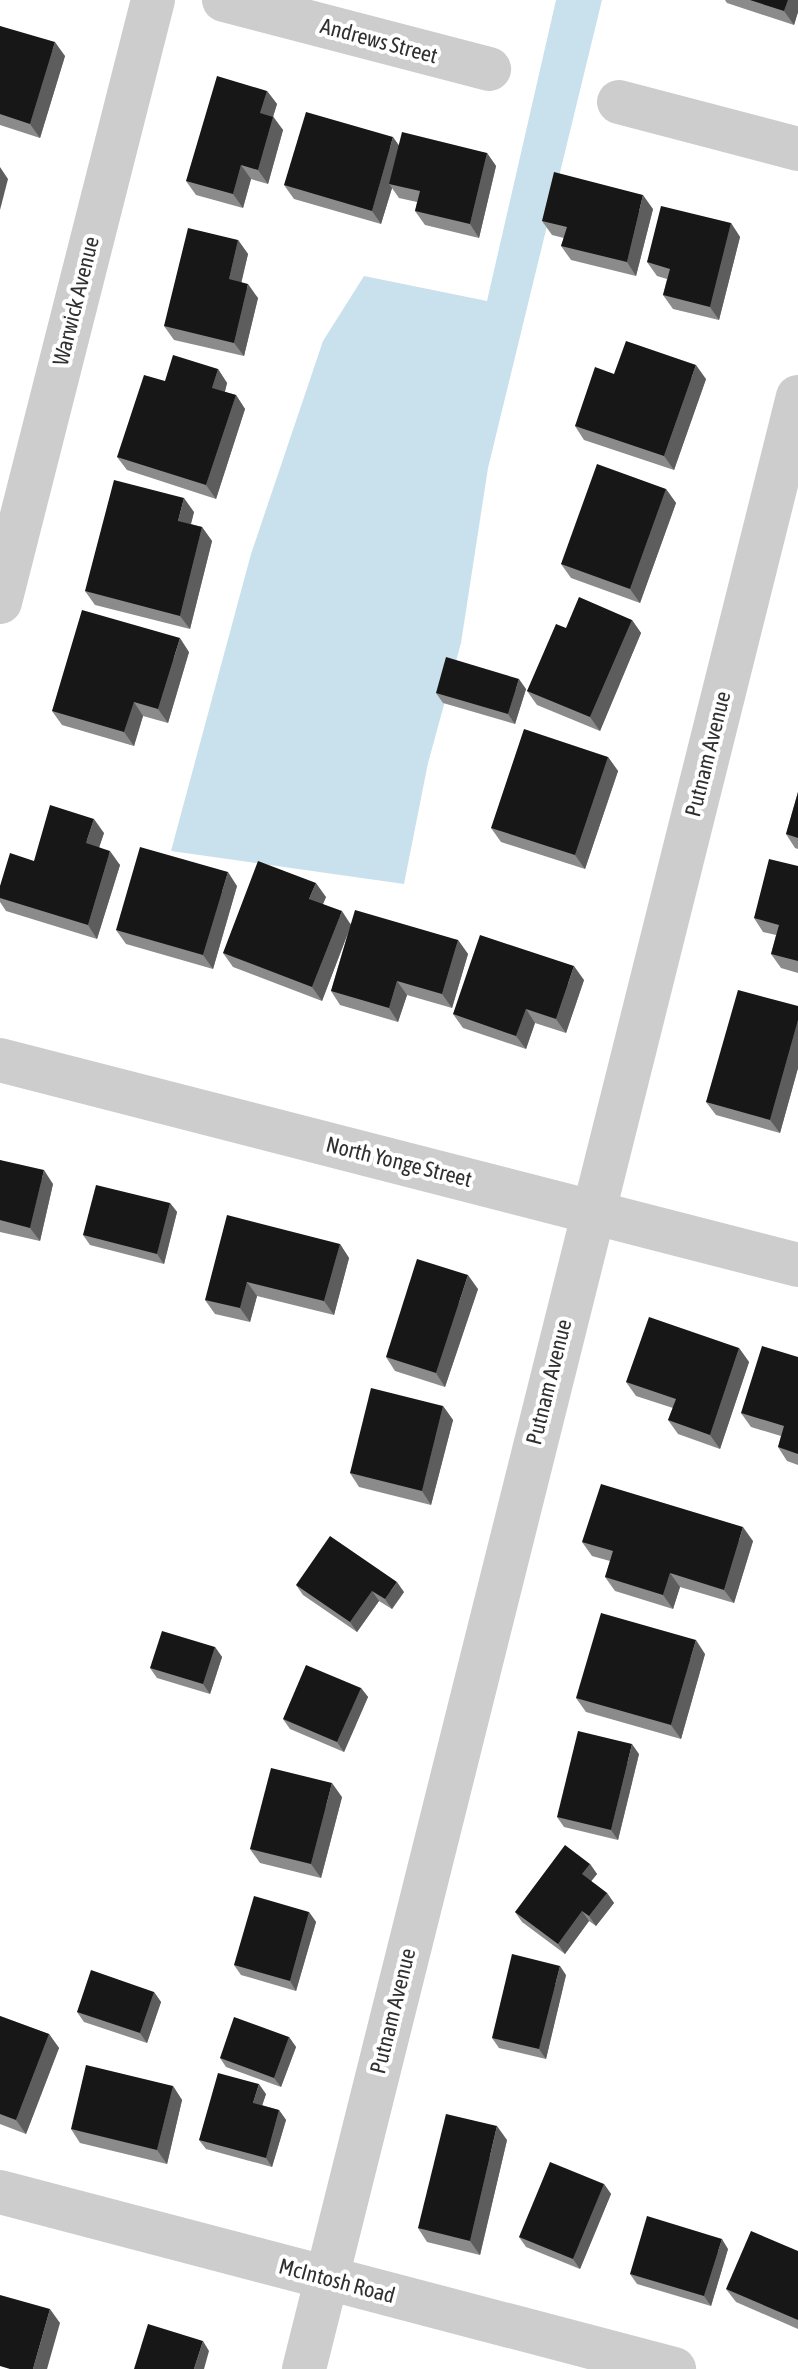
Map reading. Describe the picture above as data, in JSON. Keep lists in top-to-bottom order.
{
  "streets": {
    "street": [
      "Andrews Street",
      "Warwick Avenue",
      "Putnam Avenue",
      "North Yonge Street",
      "McIntosh Road"
    ]
  },
  "crossings": [
    ["Putnam Avenue", "North Yonge Street"],
    ["Putnam Avenue", "McIntosh Road"]
  ]
}
